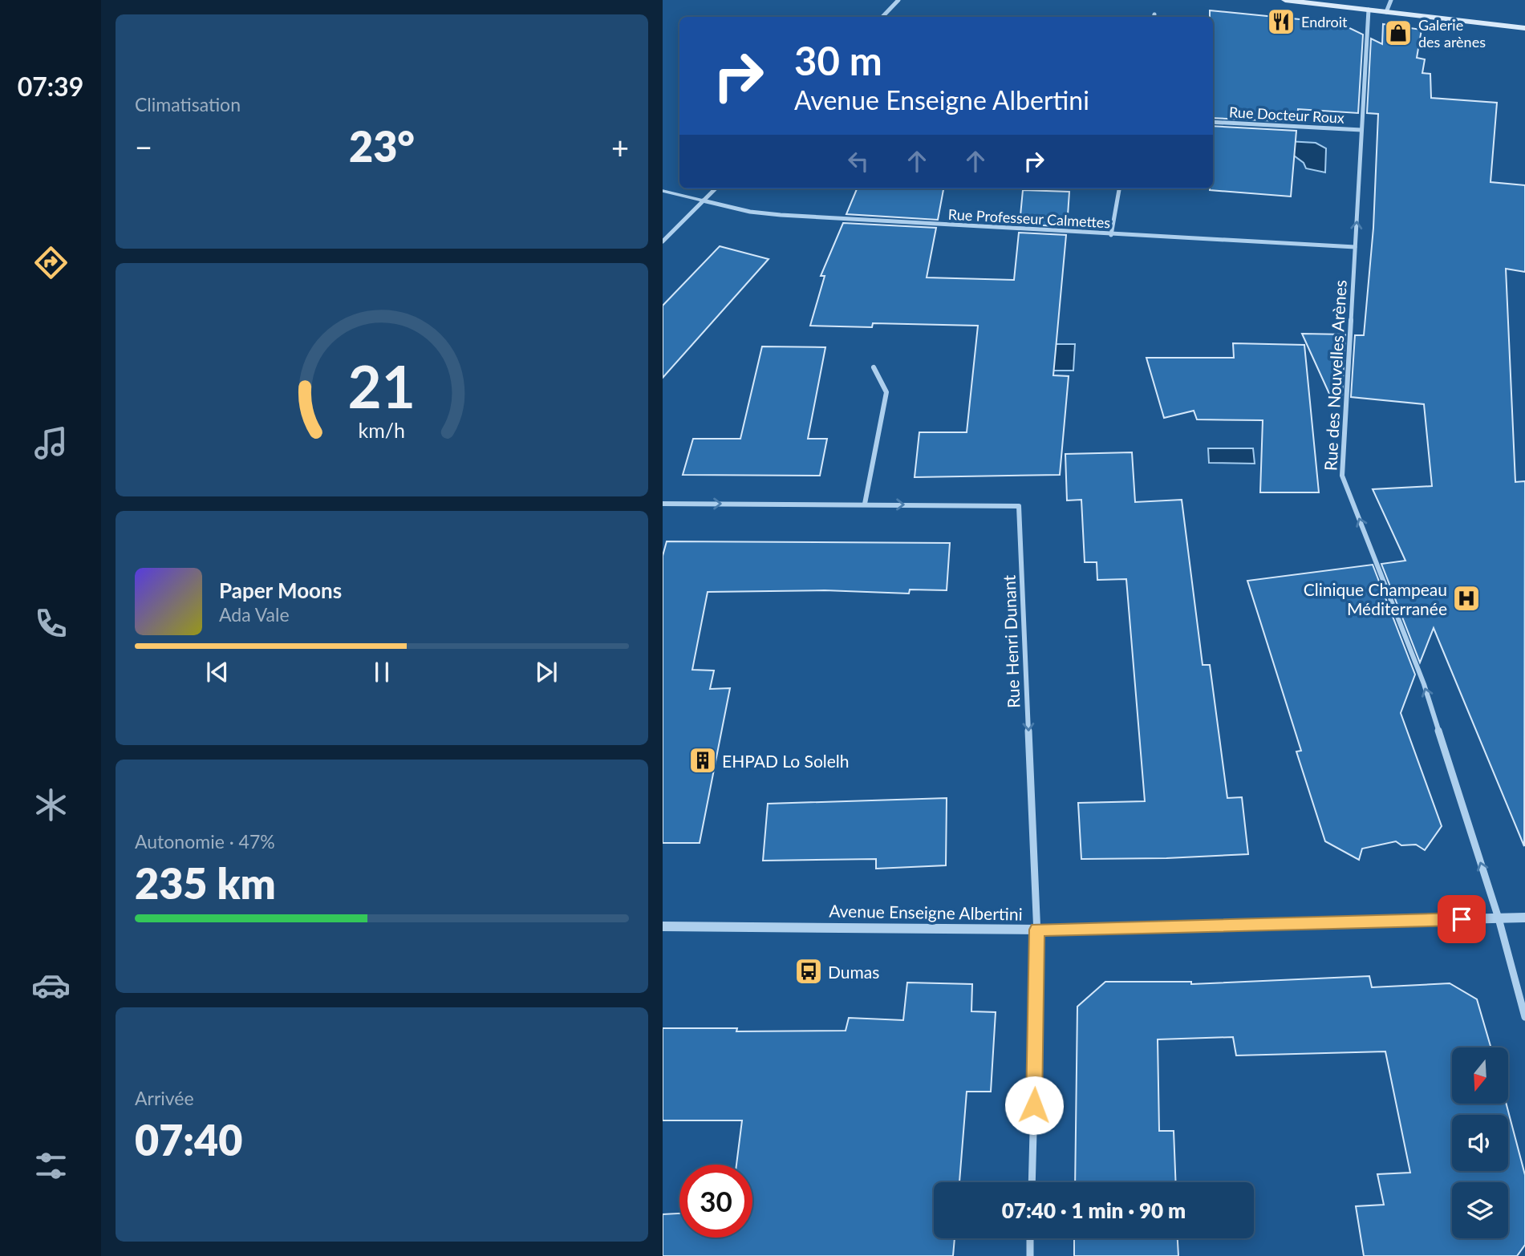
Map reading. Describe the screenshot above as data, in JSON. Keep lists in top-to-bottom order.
{
  "streets": {
    "street": [
      "Rue Docteur Roux",
      "Rue Professeur Calmettes",
      "Rue des Nouvelles Arènes",
      "Rue Henri Dunant",
      "Avenue Enseigne Albertini"
    ]
  },
  "crossings": [
    ["Rue Docteur Roux", "Rue des Nouvelles Arènes"],
    ["Rue Professeur Calmettes", "Rue des Nouvelles Arènes"],
    ["Rue des Nouvelles Arènes", "Avenue Enseigne Albertini"],
    ["Rue Henri Dunant", "Avenue Enseigne Albertini"]
  ],
  "one_way": ["Rue des Nouvelles Arènes"],
  "places": {
    "restaurant": ["Endroit"],
    "shop": ["Galerie des arènes"],
    "hospital": ["Clinique Champeau Méditerranée"],
    "building": ["EHPAD Lo Solelh"],
    "bus stop": ["Dumas"]
  },
  "north": "bottom",
  "page": {
    "tabs": "07:39",
    "tile": [
      "Climatisation",
      ["Autonomie · 47%", "235 km"],
      ["Arrivée", "07:40"]
    ],
    "turn": ["30 m", "Avenue Enseigne Albertini"],
    "heat": ["−", "23°", "+"],
    "song": ["Paper Moons", "Ada Vale"],
    "limit": "30",
    "trip": "07:40 · 1 min · 90 m",
    "gauge": ["21", "km/h"]
  }
}
